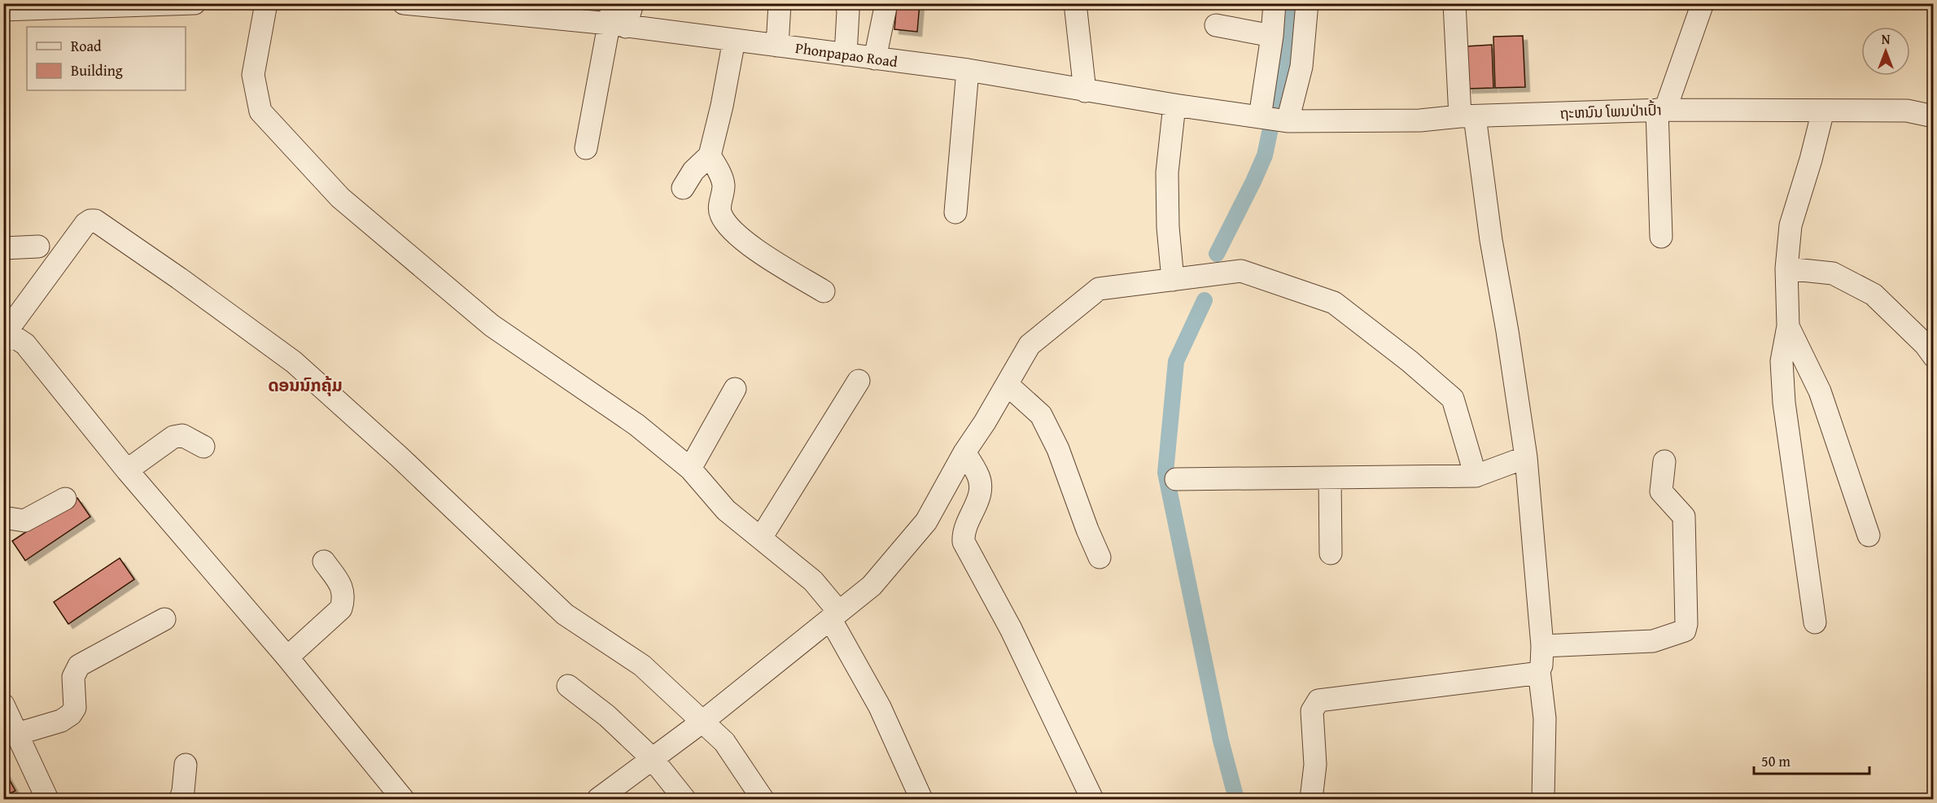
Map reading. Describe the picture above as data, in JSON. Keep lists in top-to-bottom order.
{
  "streets": {
    "street": ["Phonpapao Road", "ຖະຫນົນ ໂພນປ່າເປົ້າ"]
  },
  "crossings": [
    ["Phonpapao Road", "ຖະຫນົນ ໂພນປ່າເປົ້າ"]
  ],
  "districts": ["ດອນນົກຄຸ້ມ"],
  "legend": ["Road", "Building"],
  "scale_bar": "50 m",
  "north": "top"
}
